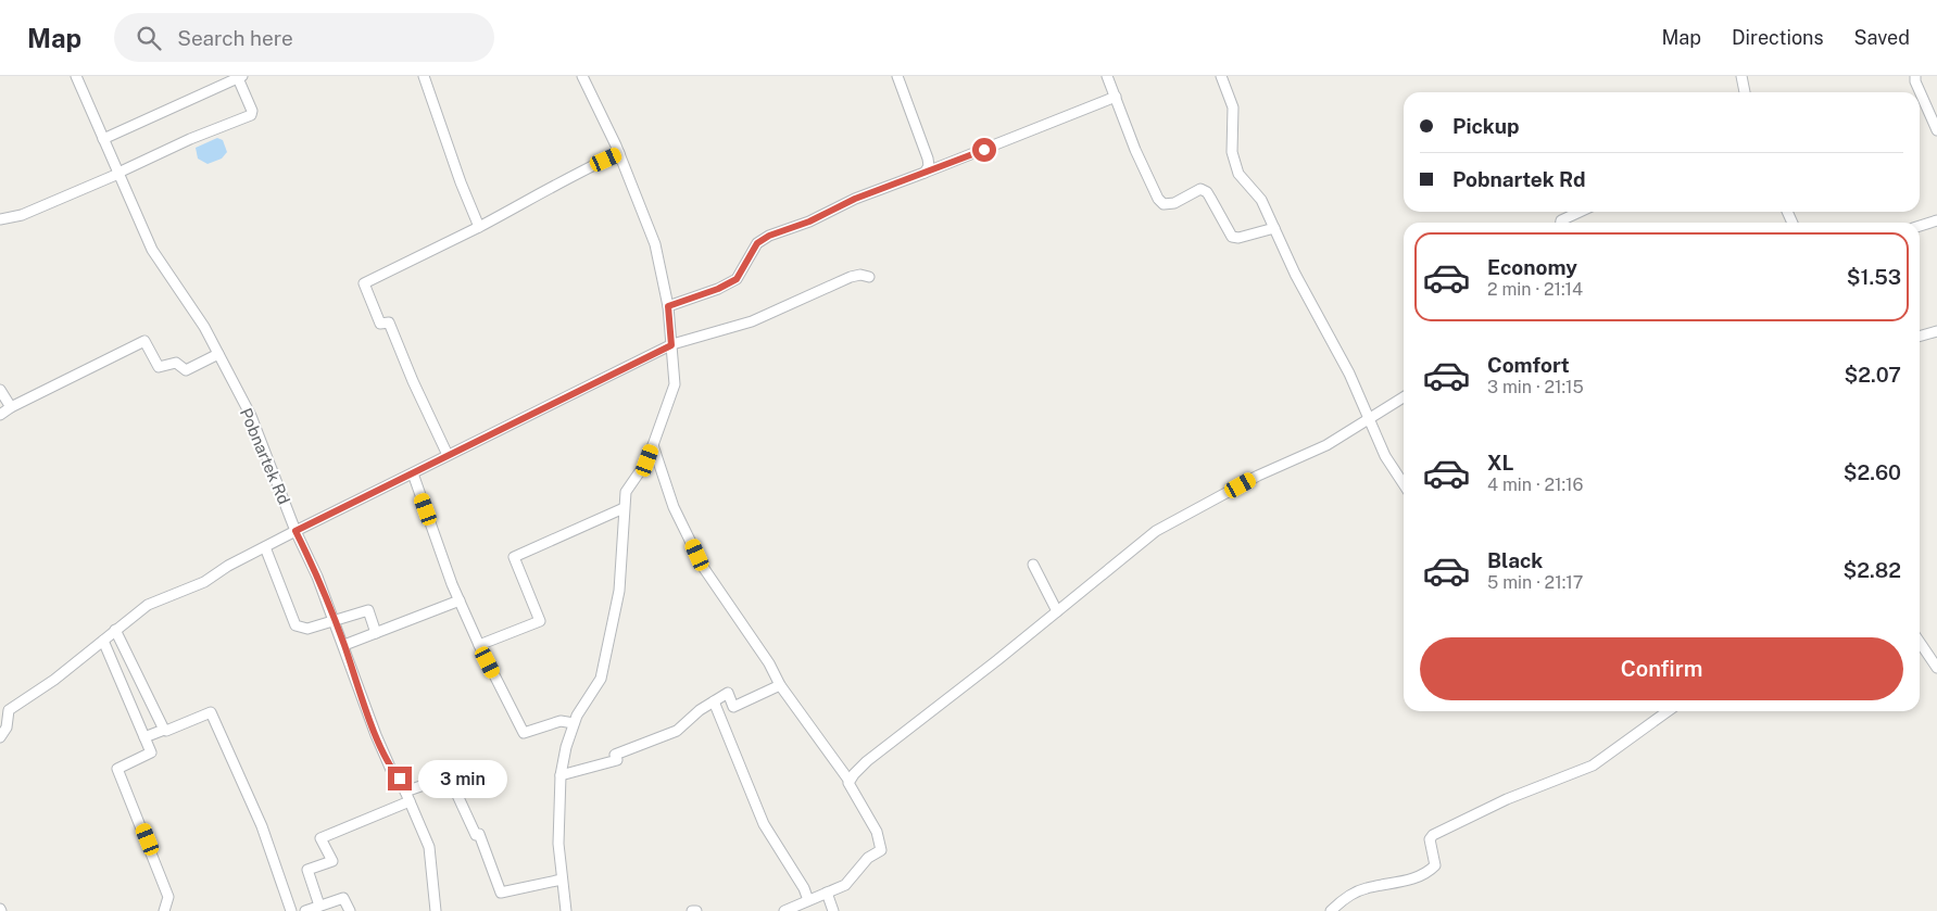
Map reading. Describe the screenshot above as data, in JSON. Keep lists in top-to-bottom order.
{
  "streets": {
    "street": ["Pobnartek Rd"]
  },
  "page": {
    "header": "Map",
    "search": "Search here",
    "nav": ["Map", "Directions", "Saved"],
    "banner": ["Pickup", "Pobnartek Rd"],
    "list": [
      {
        "name": "Economy",
        "note": "2 min · 21:14",
        "value": "$1.53"
      },
      {
        "name": "Comfort",
        "note": "3 min · 21:15",
        "value": "$2.07"
      },
      {
        "name": "XL",
        "note": "4 min · 21:16",
        "value": "$2.60"
      },
      {
        "name": "Black",
        "note": "5 min · 21:17",
        "value": "$2.82"
      }
    ],
    "buttons": "Confirm",
    "bubble": "3 min"
  }
}
